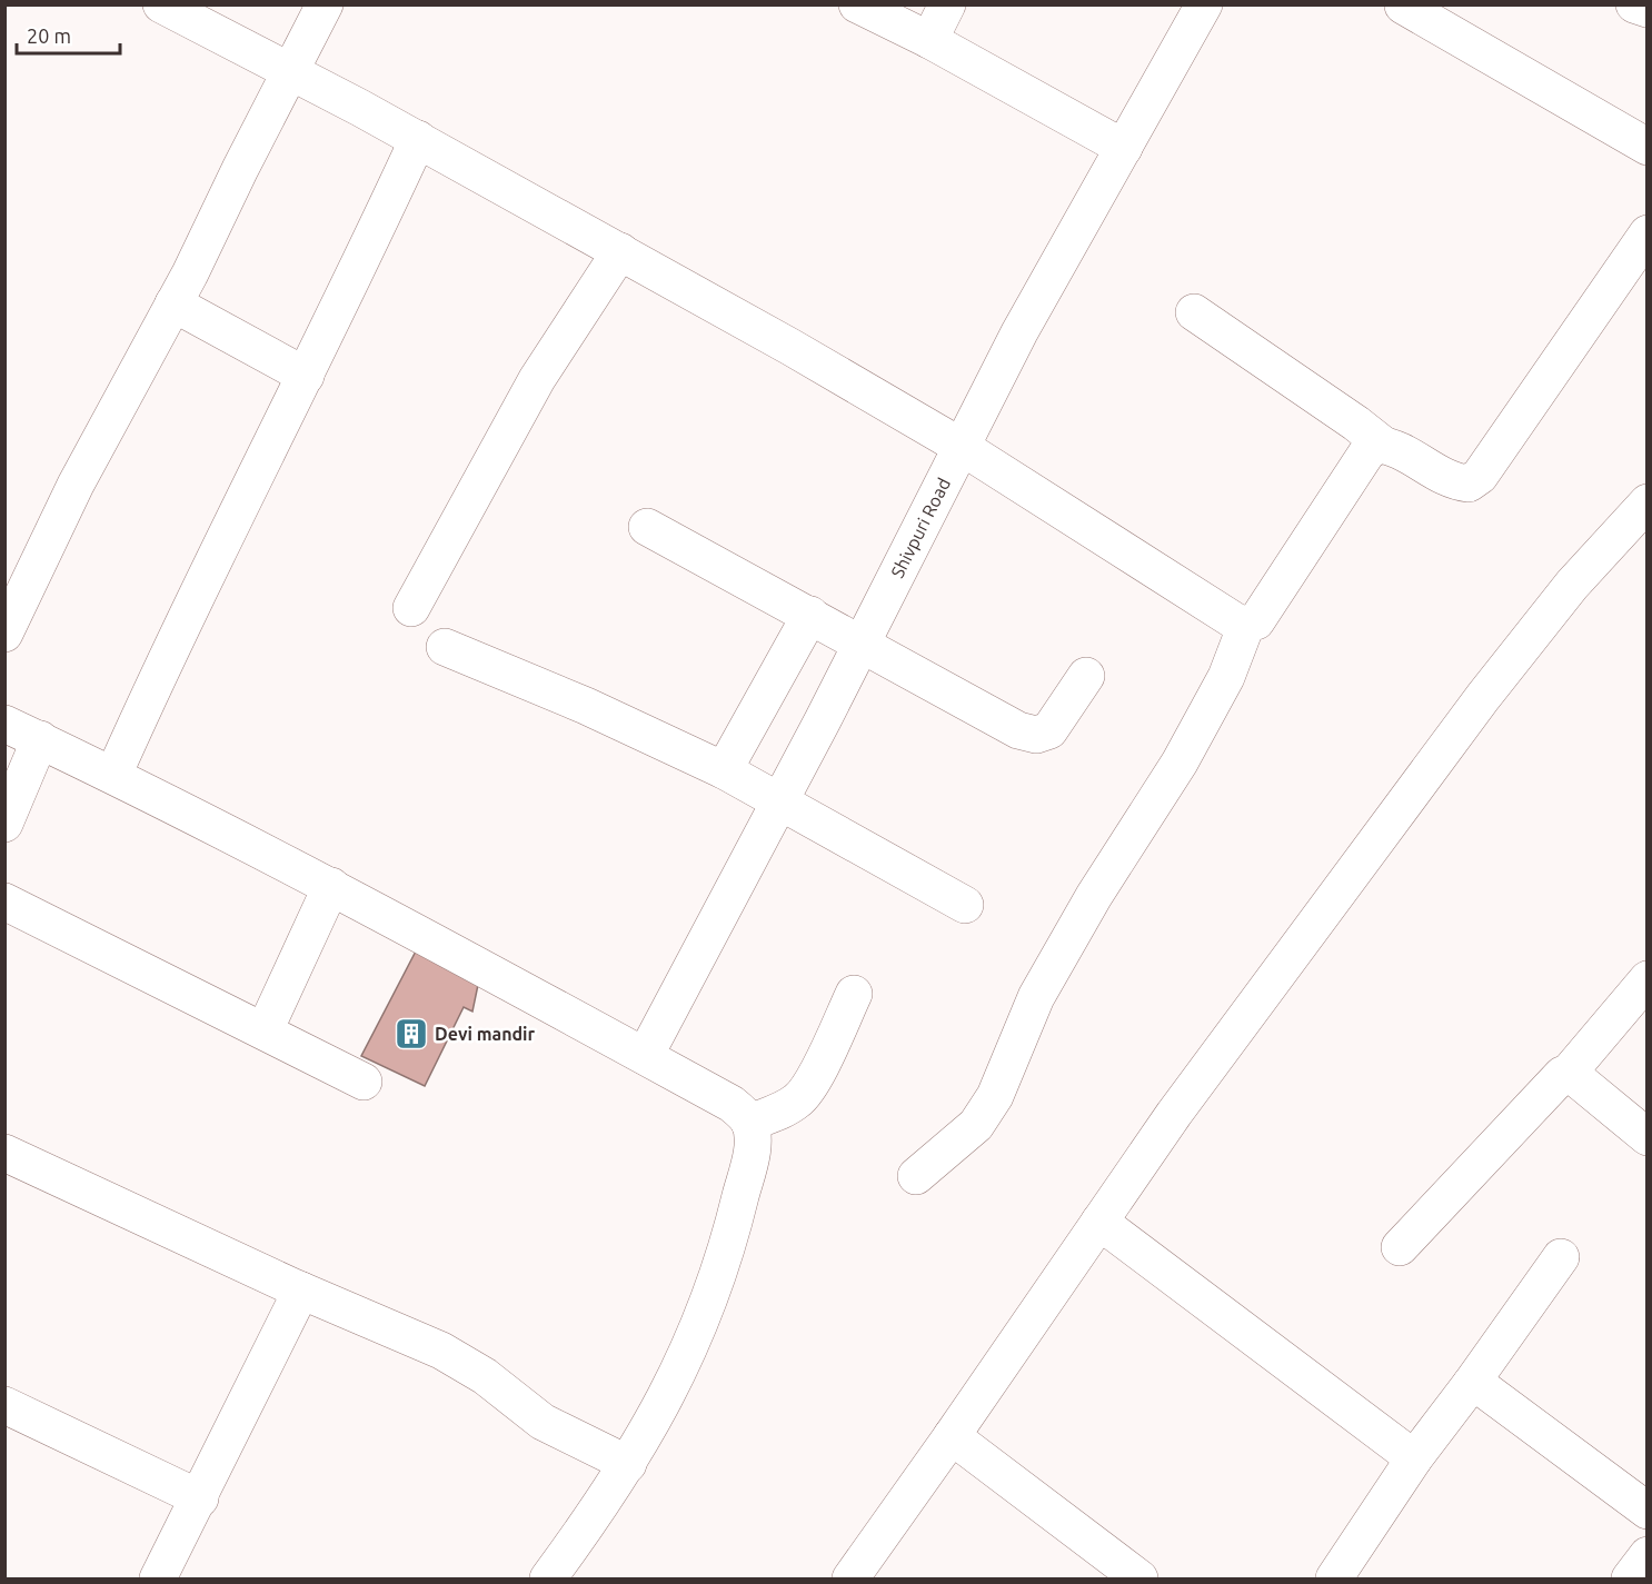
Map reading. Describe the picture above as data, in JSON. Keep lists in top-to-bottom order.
{
  "streets": {
    "street": ["Shivpuri Road"]
  },
  "places": {
    "building": ["Devi mandir"]
  },
  "scale_bar": "20 m"
}
